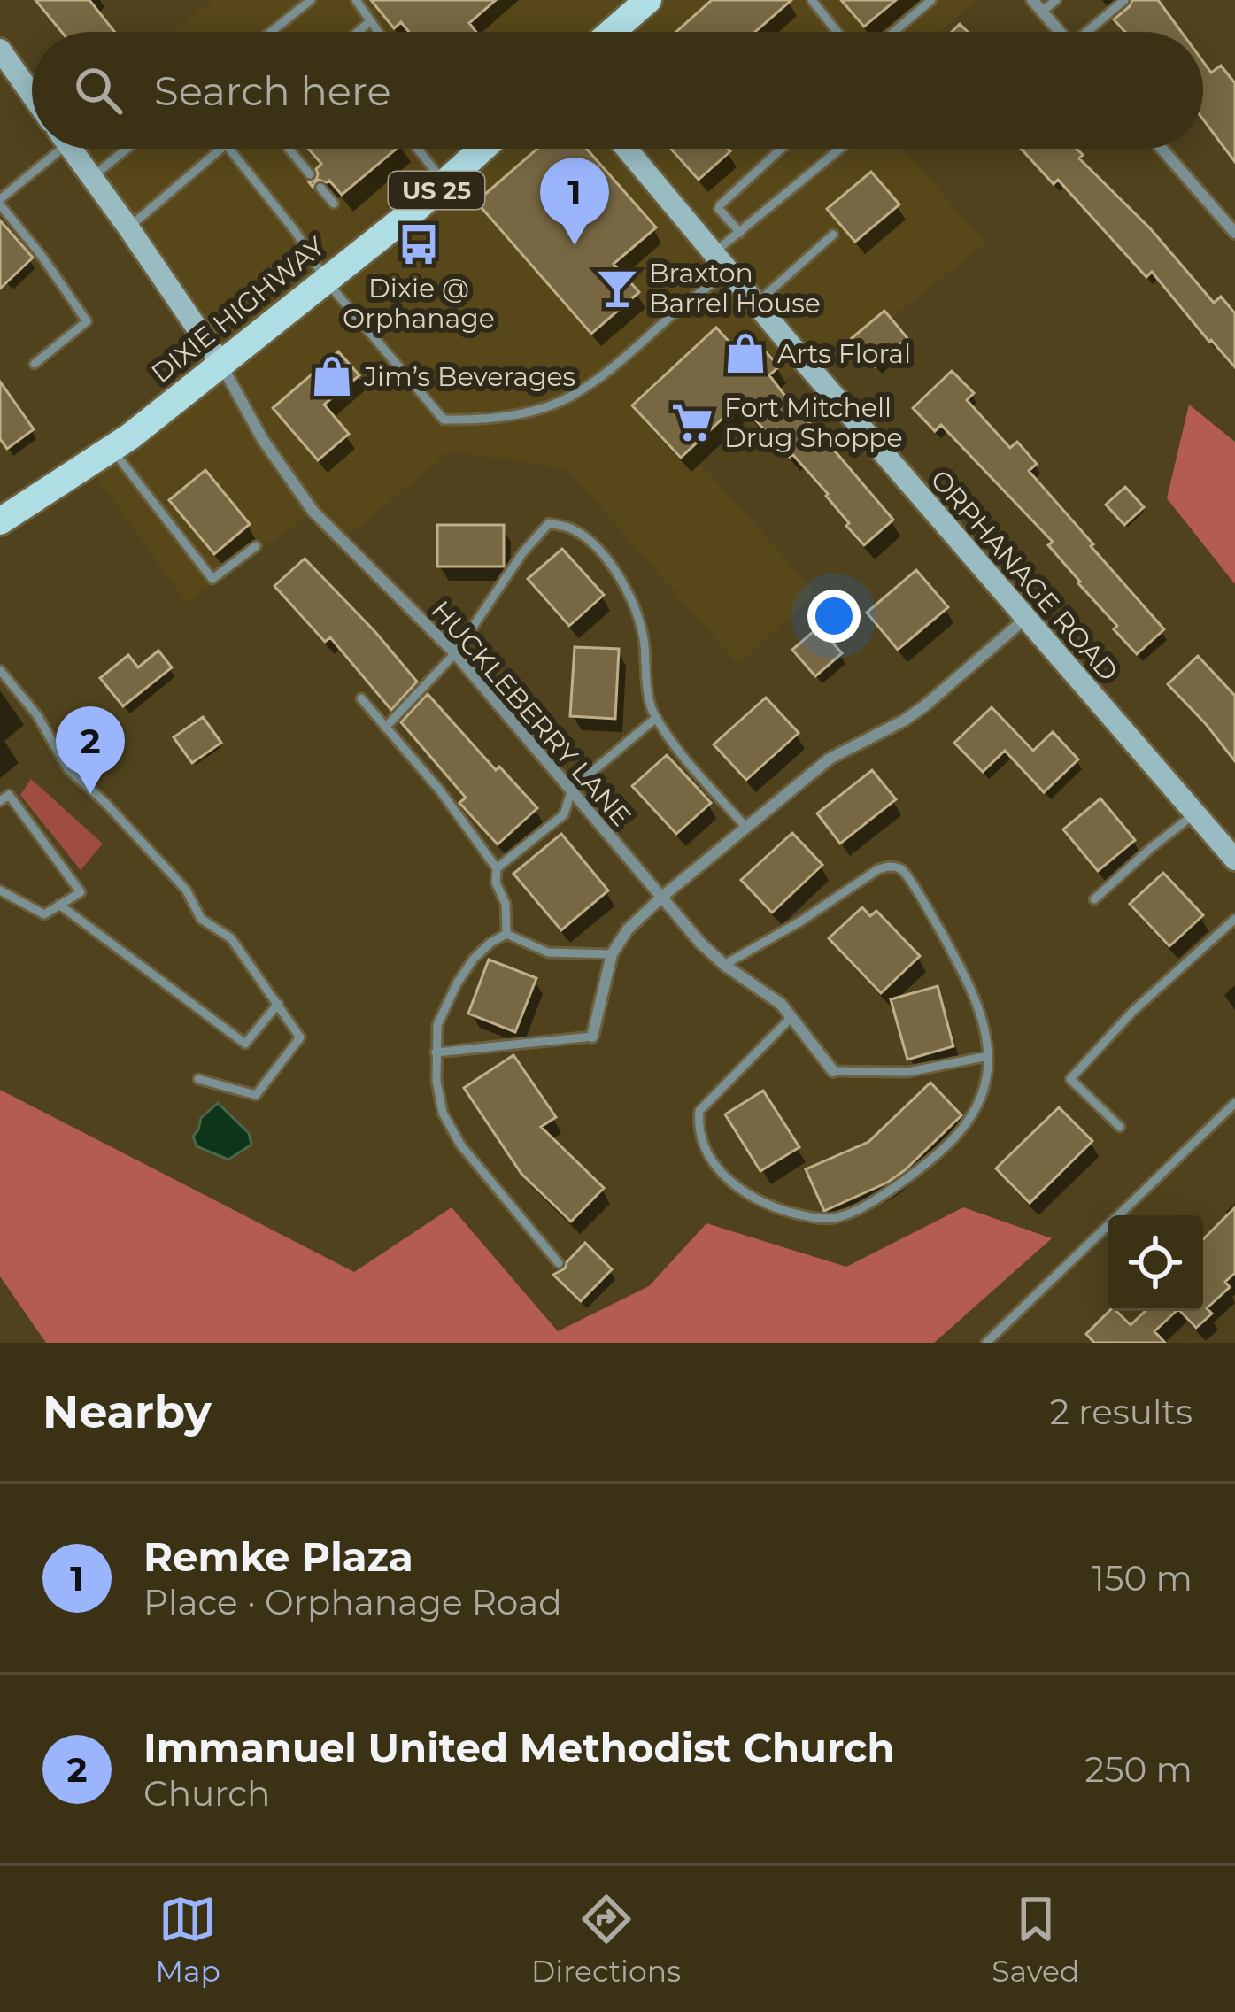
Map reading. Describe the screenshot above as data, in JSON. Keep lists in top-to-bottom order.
{
  "streets": {
    "main road": ["US 25", "DIXIE HIGHWAY", "ORPHANAGE ROAD"],
    "street": ["HUCKLEBERRY LANE"]
  },
  "crossings": [
    ["DIXIE HIGHWAY", "HUCKLEBERRY LANE"]
  ],
  "places": {
    "bus stop": ["Dixie @ Orphanage"],
    "bar": ["Braxton Barrel House"],
    "shop": ["Arts Floral", "Jim’s Beverages"],
    "supermarket": ["Fort Mitchell Drug Shoppe"]
  },
  "page": {
    "search": "Search here",
    "pins": ["1", "2"],
    "heading": ["Nearby", "2 results"],
    "list": [
      {
        "mark": "1",
        "name": "Remke Plaza",
        "note": "Place · Orphanage Road",
        "value": "150 m"
      },
      {
        "mark": "2",
        "name": "Immanuel United Methodist Church",
        "note": "Church",
        "value": "250 m"
      }
    ],
    "nav": ["Map", "Directions", "Saved"]
  }
}
